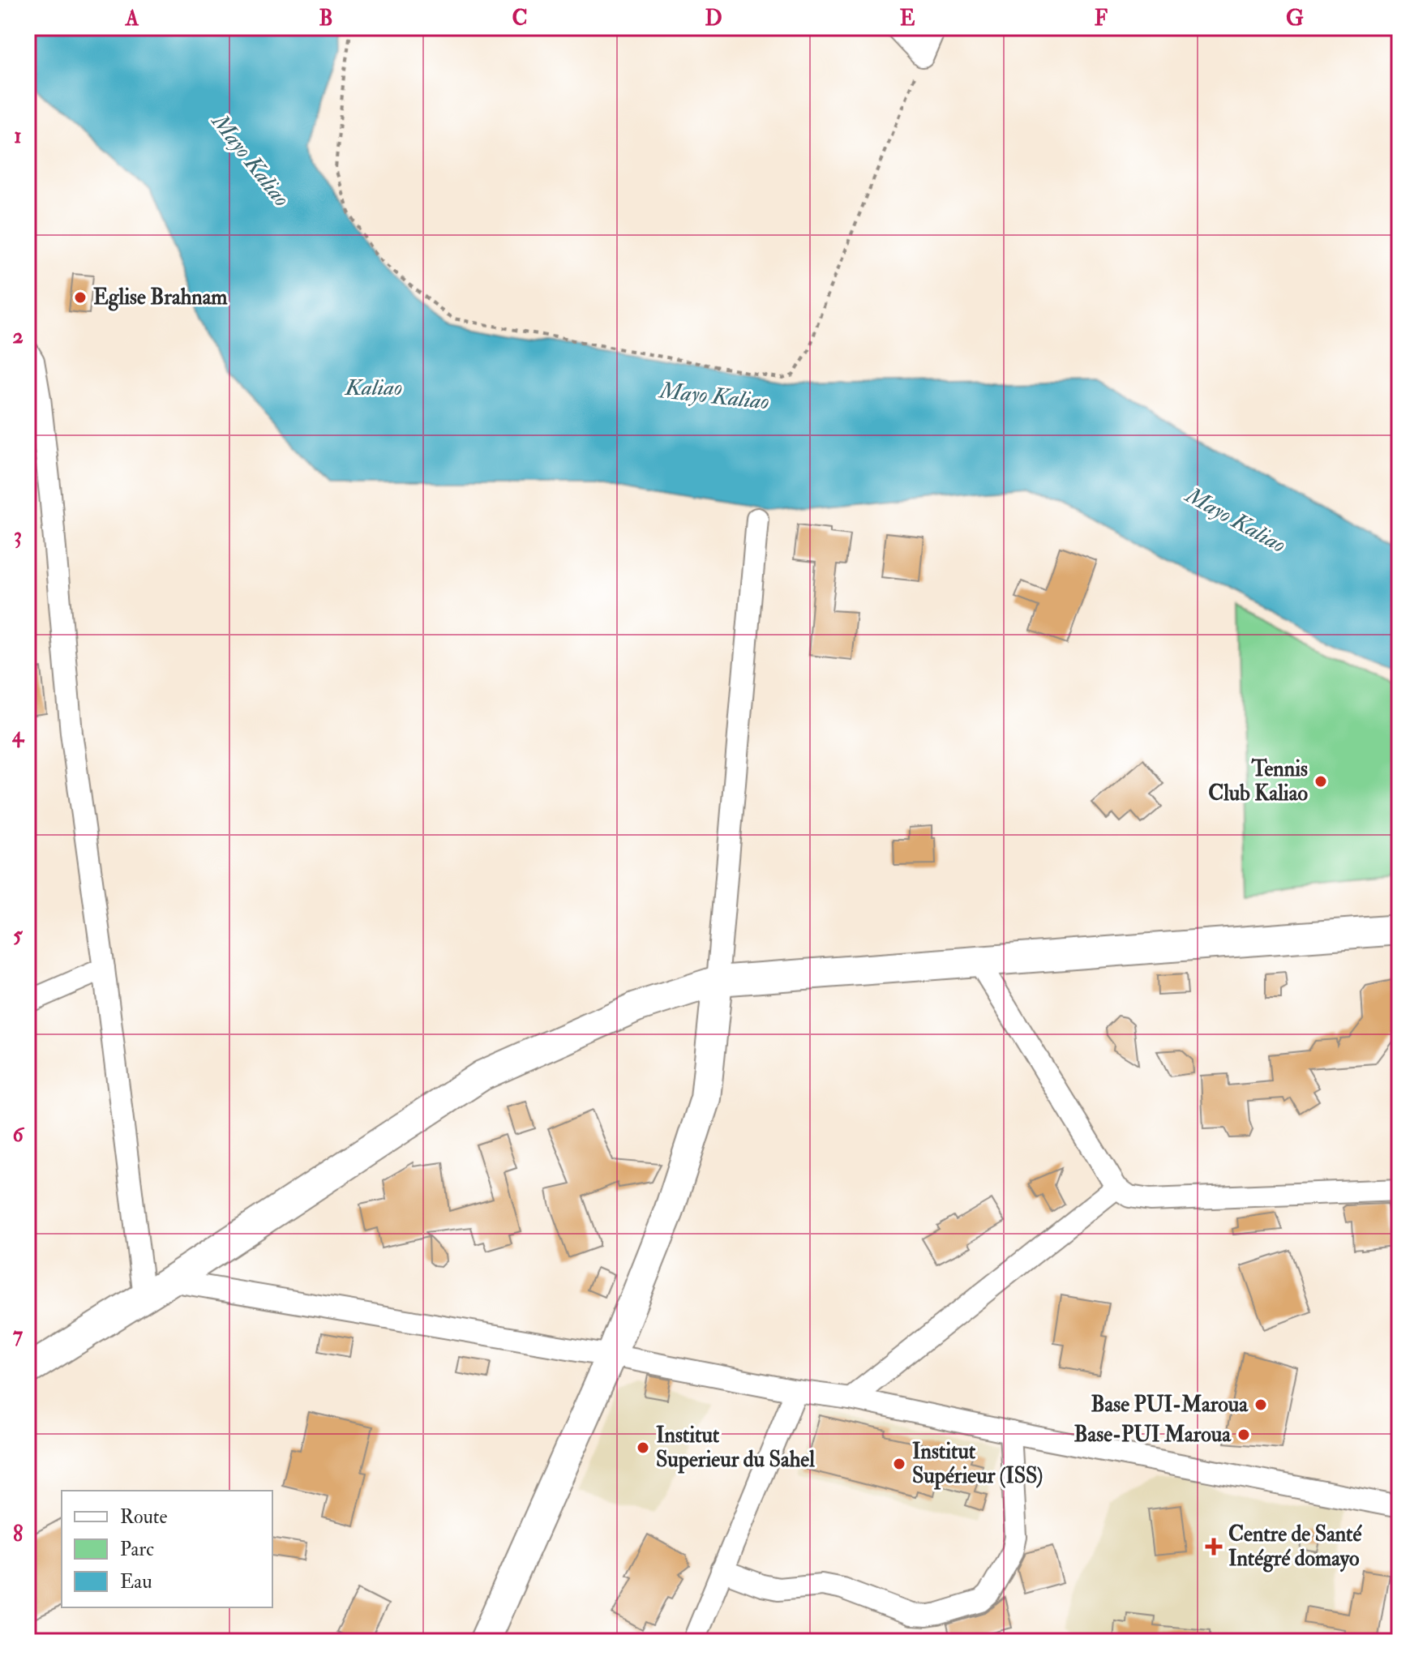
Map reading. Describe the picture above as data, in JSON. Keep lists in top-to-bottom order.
{
  "water": ["Mayo Kaliao", "Kaliao"],
  "places": {
    "other": [
      "Eglise Brahnam",
      "Tennis Club Kaliao",
      "Base PUI-Maroua",
      "Base-PUI Maroua",
      "Institut Superieur du Sahel",
      "Institut Supérieur (ISS)"
    ],
    "health": ["Centre de Santé Intégré domayo"]
  },
  "legend": ["Route", "Parc", "Eau"],
  "grid": {
    "columns": [
      "A",
      "B",
      "C",
      "D",
      "E",
      "F",
      "G"
    ],
    "rows": [
      "1",
      "2",
      "3",
      "4",
      "5",
      "6",
      "7",
      "8"
    ]
  }
}
